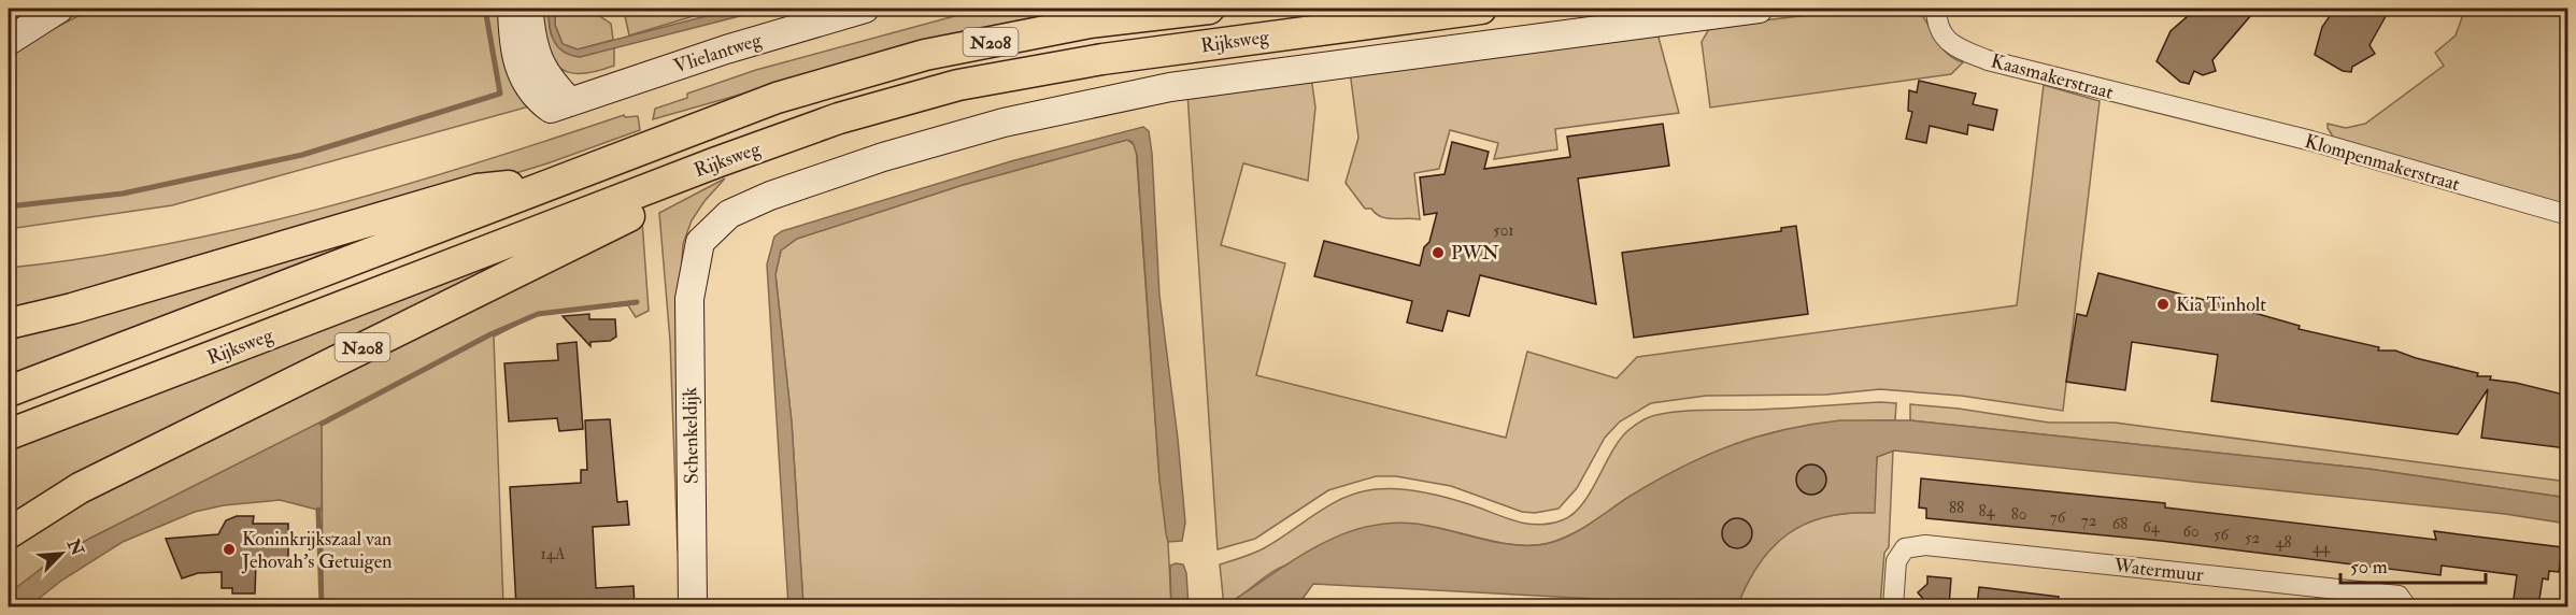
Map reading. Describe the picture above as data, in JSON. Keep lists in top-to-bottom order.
{
  "streets": {
    "main road": ["Rijksweg", "N208"],
    "street": [
      "Vlielantweg",
      "Kaasmakerstraat",
      "Klompenmakerstraat",
      "Schenkeldijk",
      "Watermuur"
    ]
  },
  "crossings": [
    ["Rijksweg", "N208"],
    ["Rijksweg", "Schenkeldijk"],
    ["Kaasmakerstraat", "Klompenmakerstraat"]
  ],
  "places": ["PWN", "Kia Tinholt", "Koninkrijkszaal van Jehovah's Getuigen"],
  "house_numbers": [
    "501",
    "88",
    "84",
    "80",
    "76",
    "72",
    "68",
    "64",
    "60",
    "56",
    "52",
    "48",
    "44",
    "14A"
  ],
  "scale_bar": "50 m",
  "north": "top right"
}
